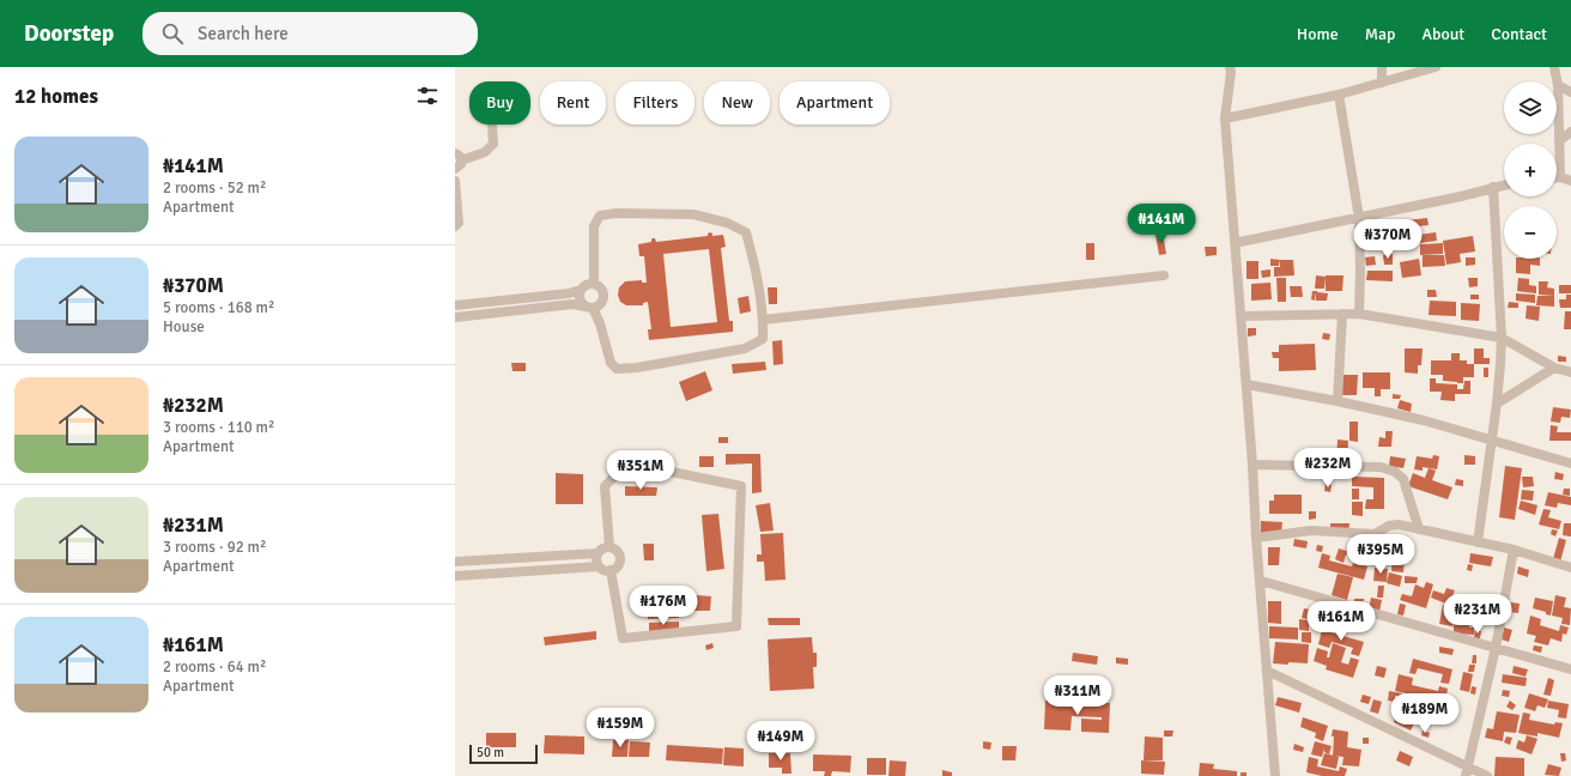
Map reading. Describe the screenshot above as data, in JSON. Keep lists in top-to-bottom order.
{
  "scale_bar": "50 m",
  "page": {
    "header": "Doorstep",
    "search": "Search here",
    "nav": [
      "Home",
      "Map",
      "About",
      "Contact"
    ],
    "heading": "12 homes",
    "map_buttons": ["+", "−"],
    "chip": [
      "Buy",
      "Rent",
      "Filters",
      "New",
      "Apartment"
    ],
    "list": [
      {
        "name": "₦141M",
        "note": "2 rooms · 52 m² · Apartment"
      },
      {
        "name": "₦370M",
        "note": "5 rooms · 168 m² · House"
      },
      {
        "name": "₦232M",
        "note": "3 rooms · 110 m² · Apartment"
      },
      {
        "name": "₦231M",
        "note": "3 rooms · 92 m² · Apartment"
      },
      {
        "name": "₦161M",
        "note": "2 rooms · 64 m² · Apartment"
      }
    ],
    "price": [
      "₦141M",
      "₦370M",
      "₦232M",
      "₦351M",
      "₦395M",
      "₦176M",
      "₦231M",
      "₦161M",
      "₦311M",
      "₦189M",
      "₦159M",
      "₦149M"
    ],
    "scale": "50 m"
  }
}
